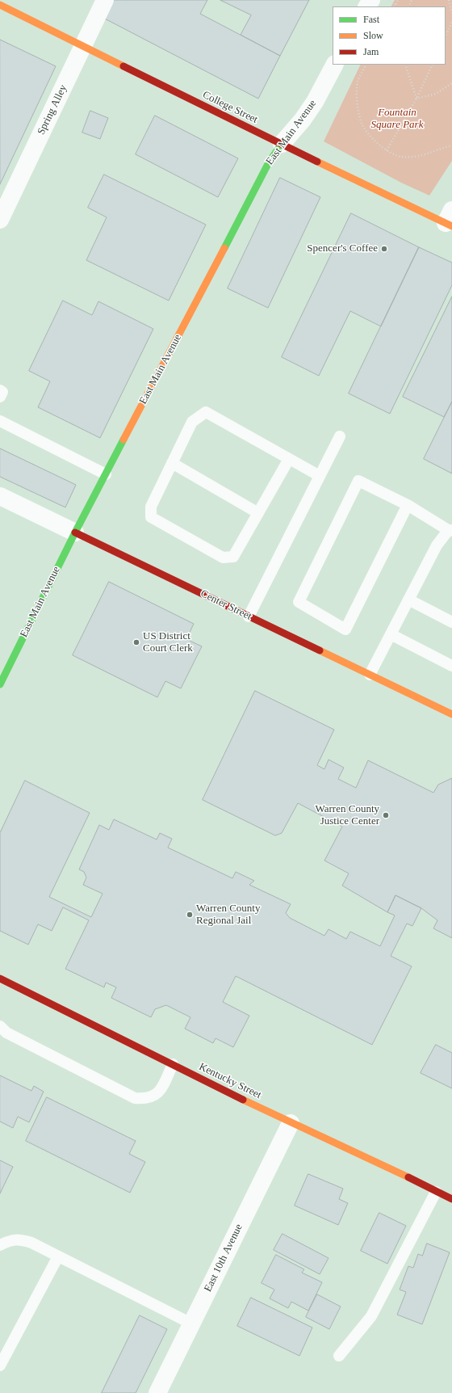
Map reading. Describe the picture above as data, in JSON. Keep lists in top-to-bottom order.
{
  "streets": {
    "street": [
      "College Street",
      "Spring Alley",
      "East Main Avenue",
      "Center Street",
      "Kentucky Street",
      "East 10th Avenue"
    ]
  },
  "crossings": [
    ["College Street", "Spring Alley"],
    ["College Street", "East Main Avenue"],
    ["East Main Avenue", "Center Street"],
    ["Kentucky Street", "East 10th Avenue"]
  ],
  "parks": ["Fountain Square Park"],
  "places": [
    "Spencer's Coffee",
    "US District Court Clerk",
    "Warren County Justice Center",
    "Warren County Regional Jail"
  ],
  "legend": ["Fast", "Slow", "Jam"]
}
